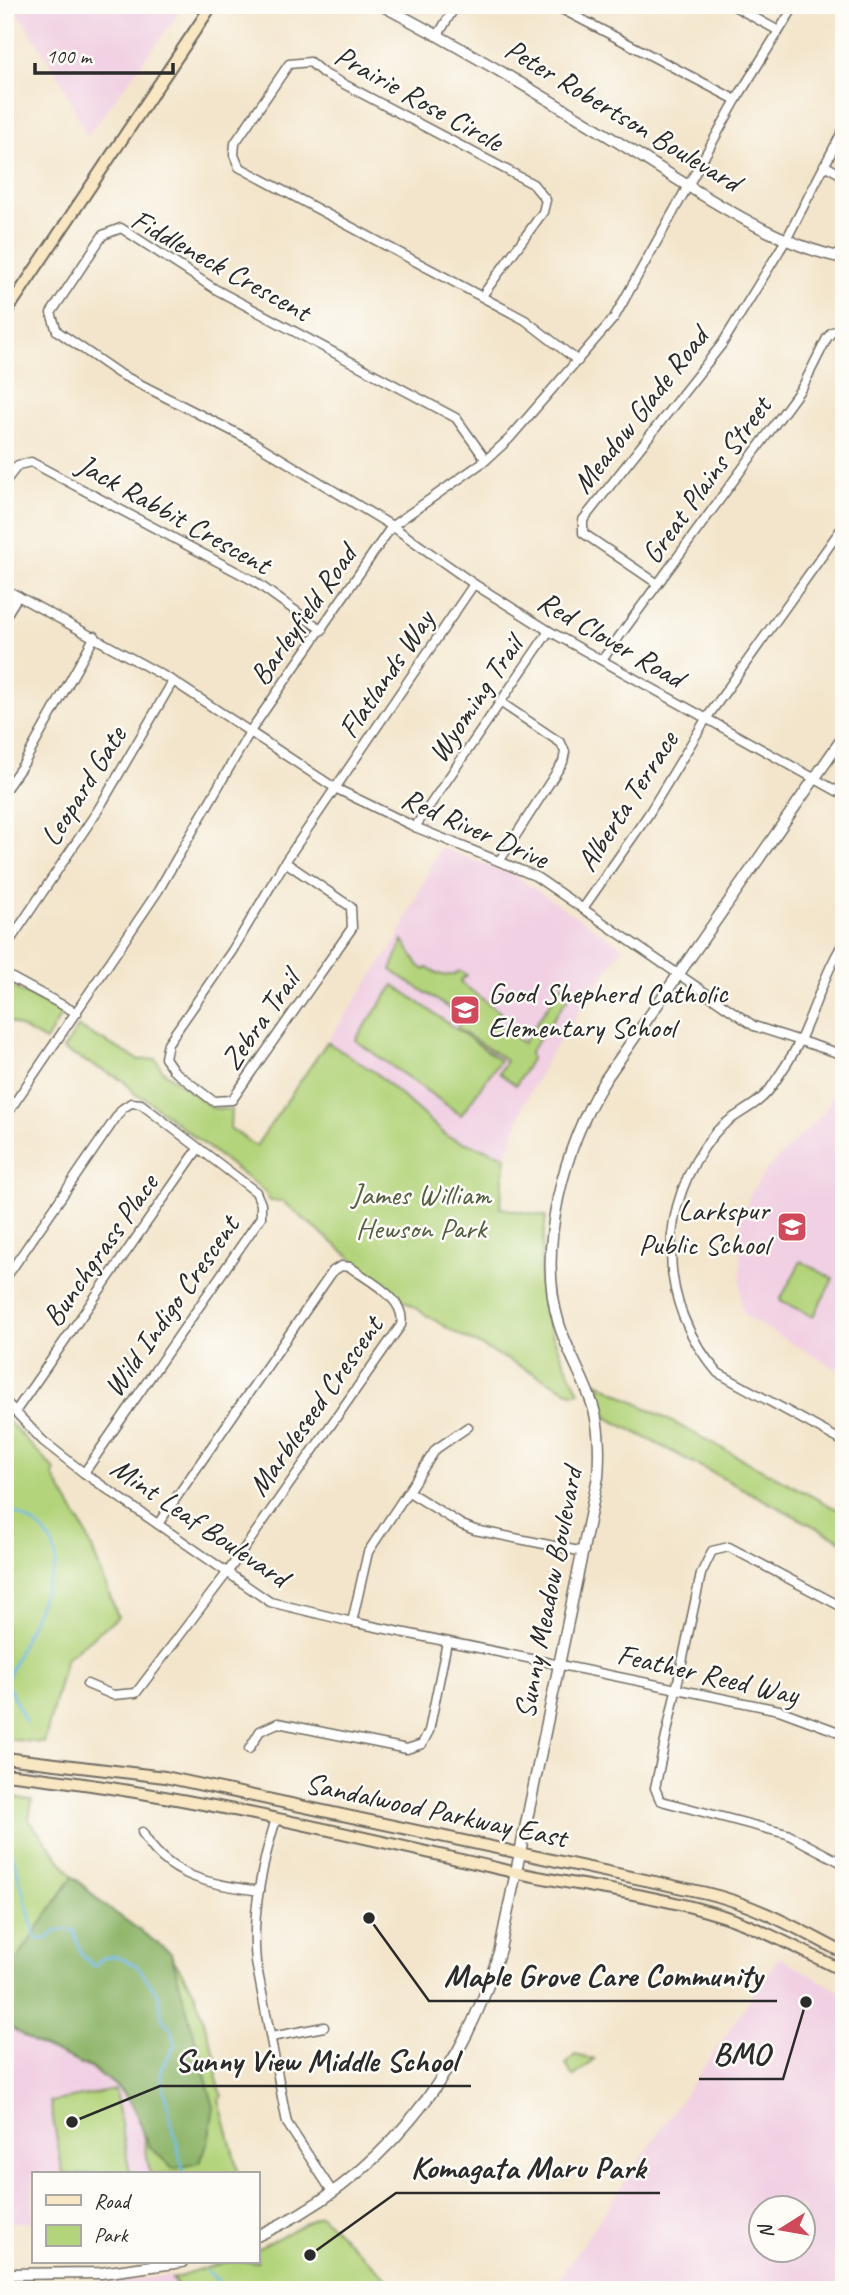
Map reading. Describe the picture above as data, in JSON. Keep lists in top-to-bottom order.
{
  "streets": {
    "main road": ["Sandalwood Parkway East"],
    "street": [
      "Prairie Rose Circle",
      "Peter Robertson Boulevard",
      "Fiddleneck Crescent",
      "Meadow Glade Road",
      "Great Plains Street",
      "Jack Rabbit Crescent",
      "Barleyfield Road",
      "Red Clover Road",
      "Flatlands Way",
      "Wyoming Trail",
      "Leopard Gate",
      "Alberta Terrace",
      "Red River Drive",
      "Zebra Trail",
      "Bunchgrass Place",
      "Wild Indigo Crescent",
      "Marbleseed Crescent",
      "Mint Leaf Boulevard",
      "Sunny Meadow Boulevard",
      "Feather Reed Way"
    ]
  },
  "crossings": [
    ["Prairie Rose Circle", "Barleyfield Road"],
    ["Peter Robertson Boulevard", "Meadow Glade Road"],
    ["Peter Robertson Boulevard", "Barleyfield Road"],
    ["Fiddleneck Crescent", "Barleyfield Road"],
    ["Fiddleneck Crescent", "Red Clover Road"],
    ["Meadow Glade Road", "Great Plains Street"],
    ["Great Plains Street", "Red Clover Road"],
    ["Jack Rabbit Crescent", "Barleyfield Road"],
    ["Barleyfield Road", "Red Clover Road"],
    ["Barleyfield Road", "Red River Drive"],
    ["Red Clover Road", "Flatlands Way"],
    ["Red Clover Road", "Wyoming Trail"],
    ["Red Clover Road", "Alberta Terrace"],
    ["Red Clover Road", "Sunny Meadow Boulevard"],
    ["Flatlands Way", "Red River Drive"],
    ["Flatlands Way", "Zebra Trail"],
    ["Wyoming Trail", "Red River Drive"],
    ["Alberta Terrace", "Red River Drive"],
    ["Red River Drive", "Zebra Trail"],
    ["Red River Drive", "Sunny Meadow Boulevard"],
    ["Bunchgrass Place", "Wild Indigo Crescent"],
    ["Bunchgrass Place", "Mint Leaf Boulevard"],
    ["Wild Indigo Crescent", "Mint Leaf Boulevard"],
    ["Marbleseed Crescent", "Mint Leaf Boulevard"],
    ["Mint Leaf Boulevard", "Sunny Meadow Boulevard"],
    ["Mint Leaf Boulevard", "Feather Reed Way"],
    ["Sunny Meadow Boulevard", "Feather Reed Way"],
    ["Sunny Meadow Boulevard", "Sandalwood Parkway East"]
  ],
  "parks": ["James William Hewson Park"],
  "places": {
    "school or university": ["Good Shepherd Catholic Elementary School", "Larkspur Public School"],
    "other": [
      "Maple Grove Care Community",
      "BMO",
      "Sunny View Middle School",
      "Komagata Maru Park"
    ]
  },
  "legend": ["Road", "Park"],
  "scale_bar": "100 m",
  "north": "left"
}
